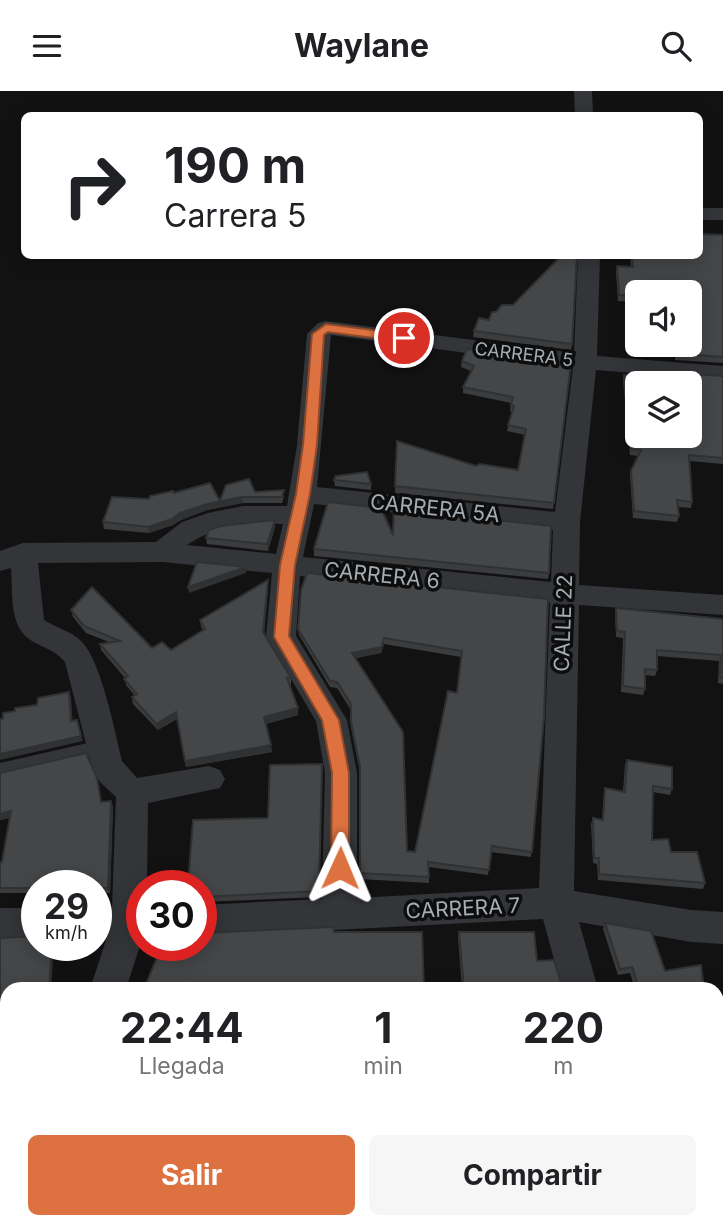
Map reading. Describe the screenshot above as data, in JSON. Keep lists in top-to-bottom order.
{
  "streets": {
    "street": [
      "CARRERA 5",
      "CARRERA 5A",
      "CARRERA 6",
      "CALLE 22",
      "CARRERA 7"
    ]
  },
  "crossings": [
    ["CARRERA 5", "CARRERA 5A"],
    ["CARRERA 5", "CALLE 22"],
    ["CARRERA 5A", "CARRERA 6"],
    ["CARRERA 5A", "CALLE 22"],
    ["CARRERA 6", "CALLE 22"],
    ["CALLE 22", "CARRERA 7"]
  ],
  "page": {
    "header": "Waylane",
    "turn": ["190 m", "Carrera 5"],
    "speed": "29 km/h",
    "limit": "30",
    "eta": [
      "22:44",
      "Llegada",
      "1",
      "min",
      "220",
      "m"
    ],
    "buttons": ["Salir", "Compartir"]
  }
}
